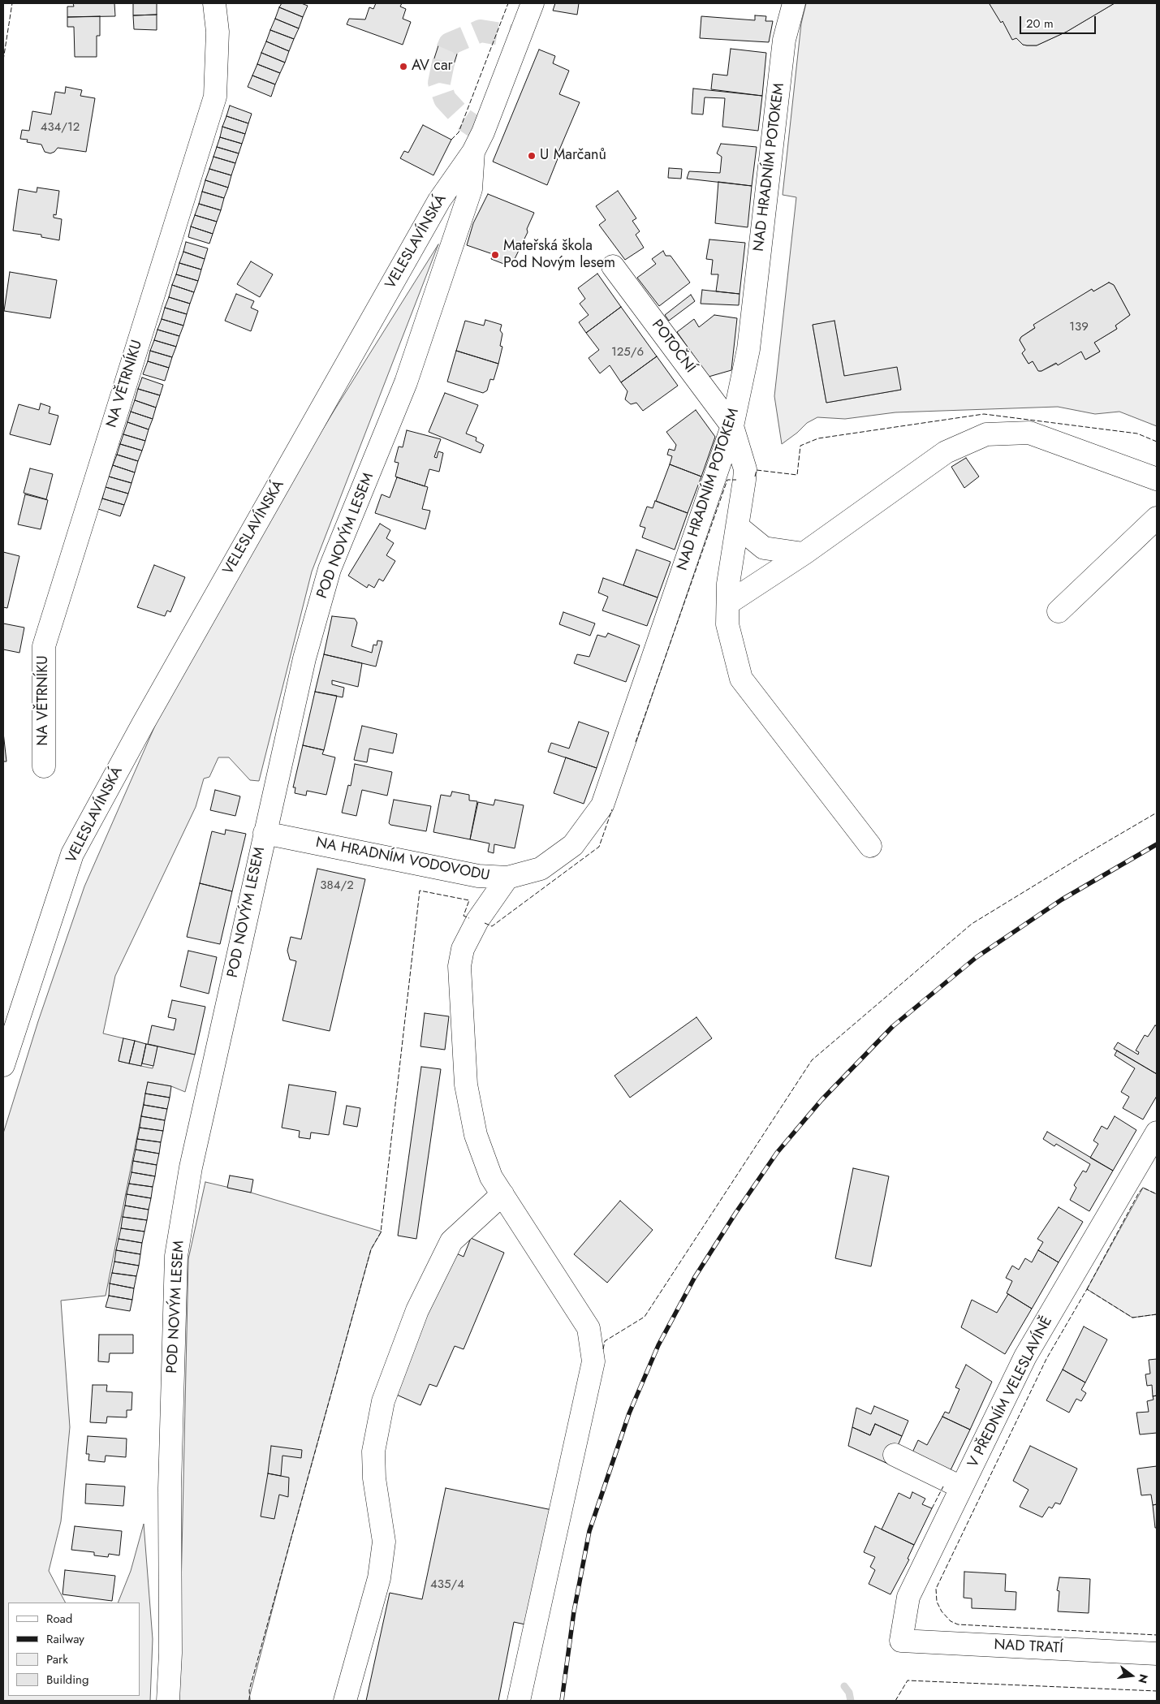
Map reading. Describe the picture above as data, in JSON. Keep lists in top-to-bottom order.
{
  "streets": {
    "street": [
      "NAD HRADNÍM POTOKEM",
      "VELESLAVÍNSKÁ",
      "POTOČNÍ",
      "NA VĚTRNÍKU",
      "POD NOVÝM LESEM",
      "NA HRADNÍM VODOVODU",
      "V PŘEDNÍM VELESLAVÍNĚ",
      "NAD TRATÍ"
    ]
  },
  "crossings": [
    ["NAD HRADNÍM POTOKEM", "POTOČNÍ"],
    ["NAD HRADNÍM POTOKEM", "NA HRADNÍM VODOVODU"],
    ["VELESLAVÍNSKÁ", "POD NOVÝM LESEM"],
    ["POD NOVÝM LESEM", "NA HRADNÍM VODOVODU"],
    ["V PŘEDNÍM VELESLAVÍNĚ", "NAD TRATÍ"]
  ],
  "places": ["AV car", "U Marčanů", "Mateřská škola Pod Novým lesem"],
  "house_numbers": [
    "434/12",
    "139",
    "125/6",
    "384/2",
    "435/4"
  ],
  "legend": [
    "Road",
    "Railway",
    "Park",
    "Building"
  ],
  "scale_bar": "20 m",
  "north": "right"
}
